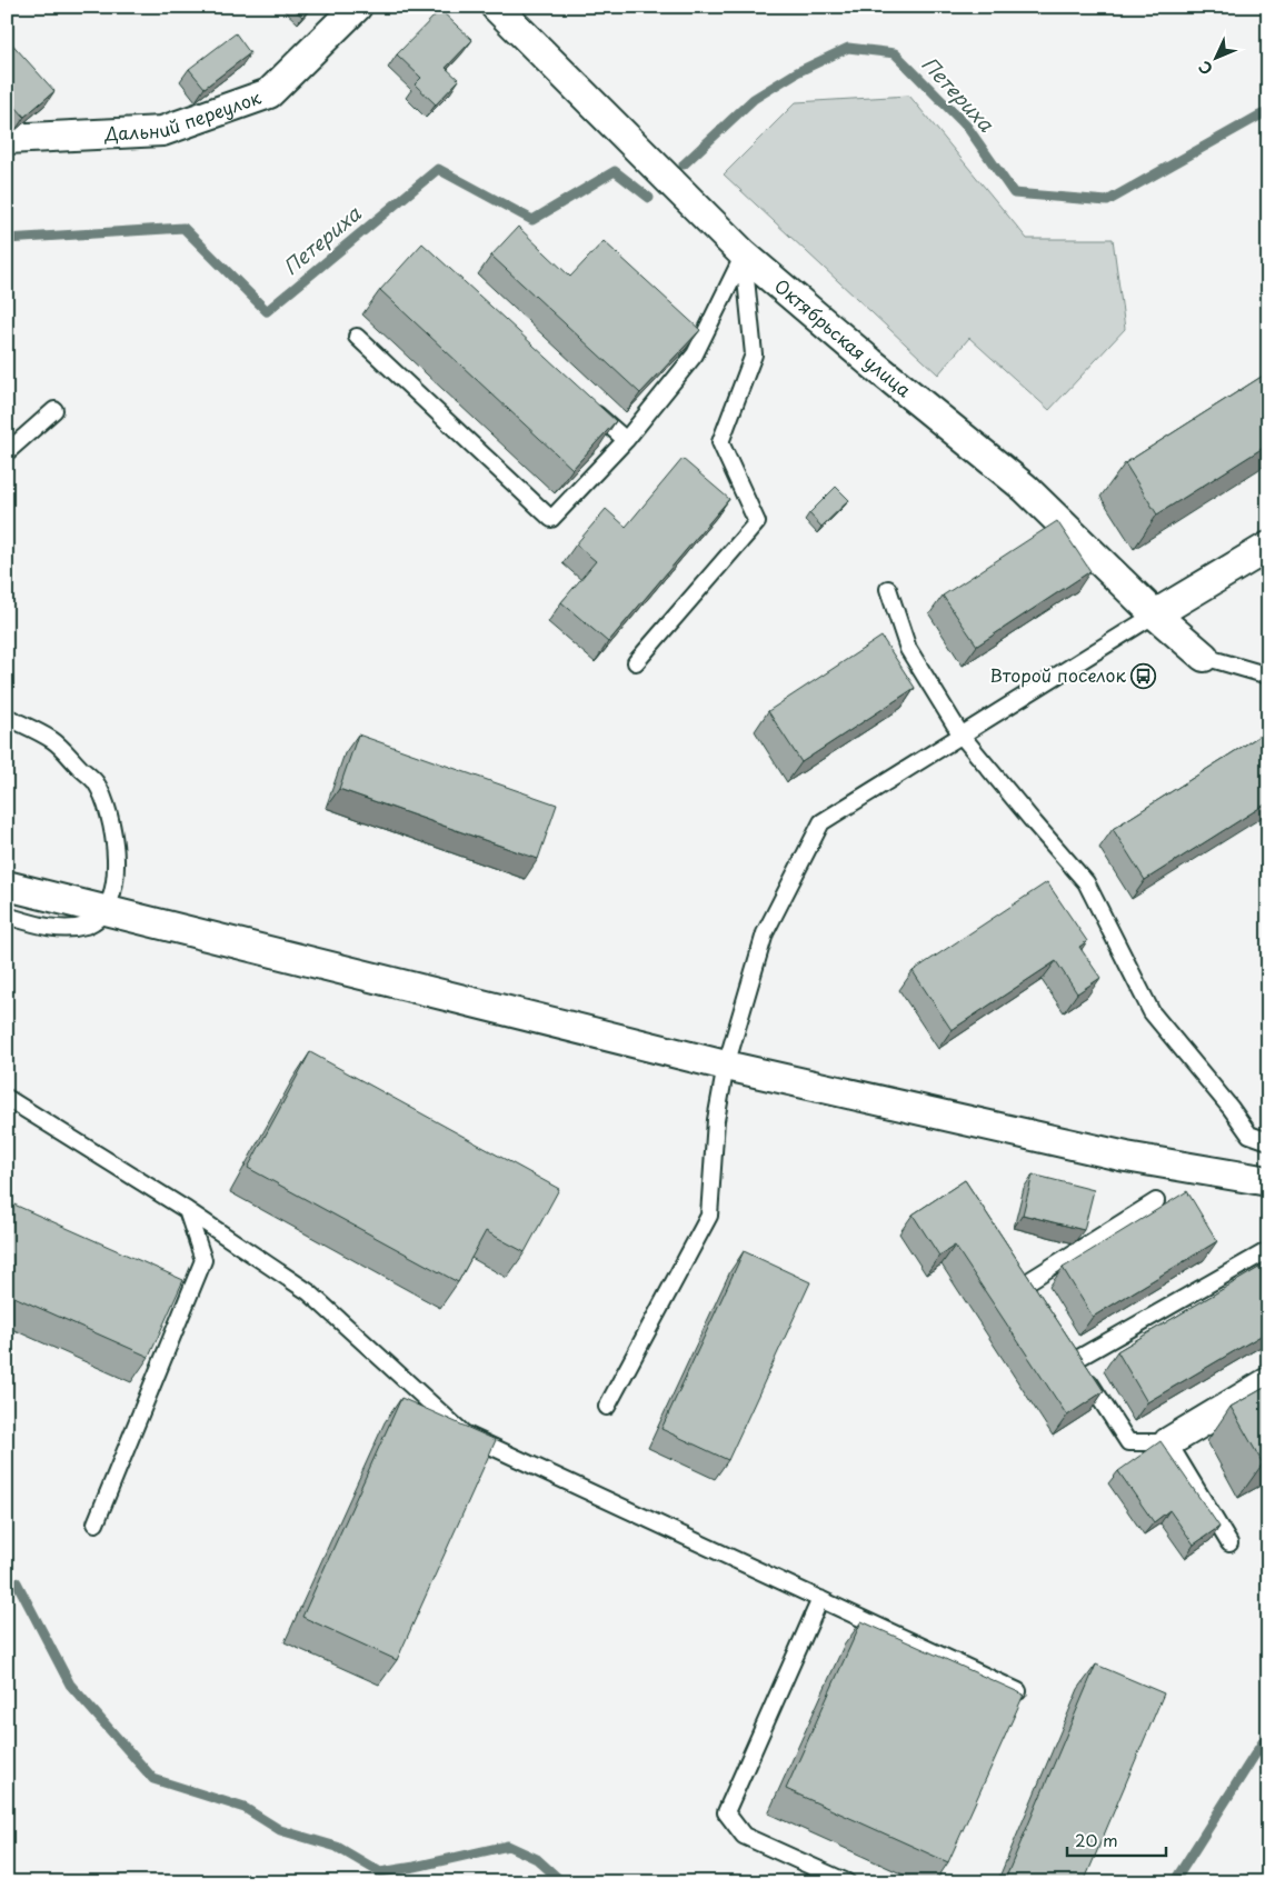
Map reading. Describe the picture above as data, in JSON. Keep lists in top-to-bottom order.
{
  "streets": {
    "street": ["Дальний переулок", "Октябрьская улица"]
  },
  "water": ["Петериха"],
  "places": {
    "bus stop": ["Второй поселок"]
  },
  "scale_bar": "20 m",
  "north": "bottom left"
}
